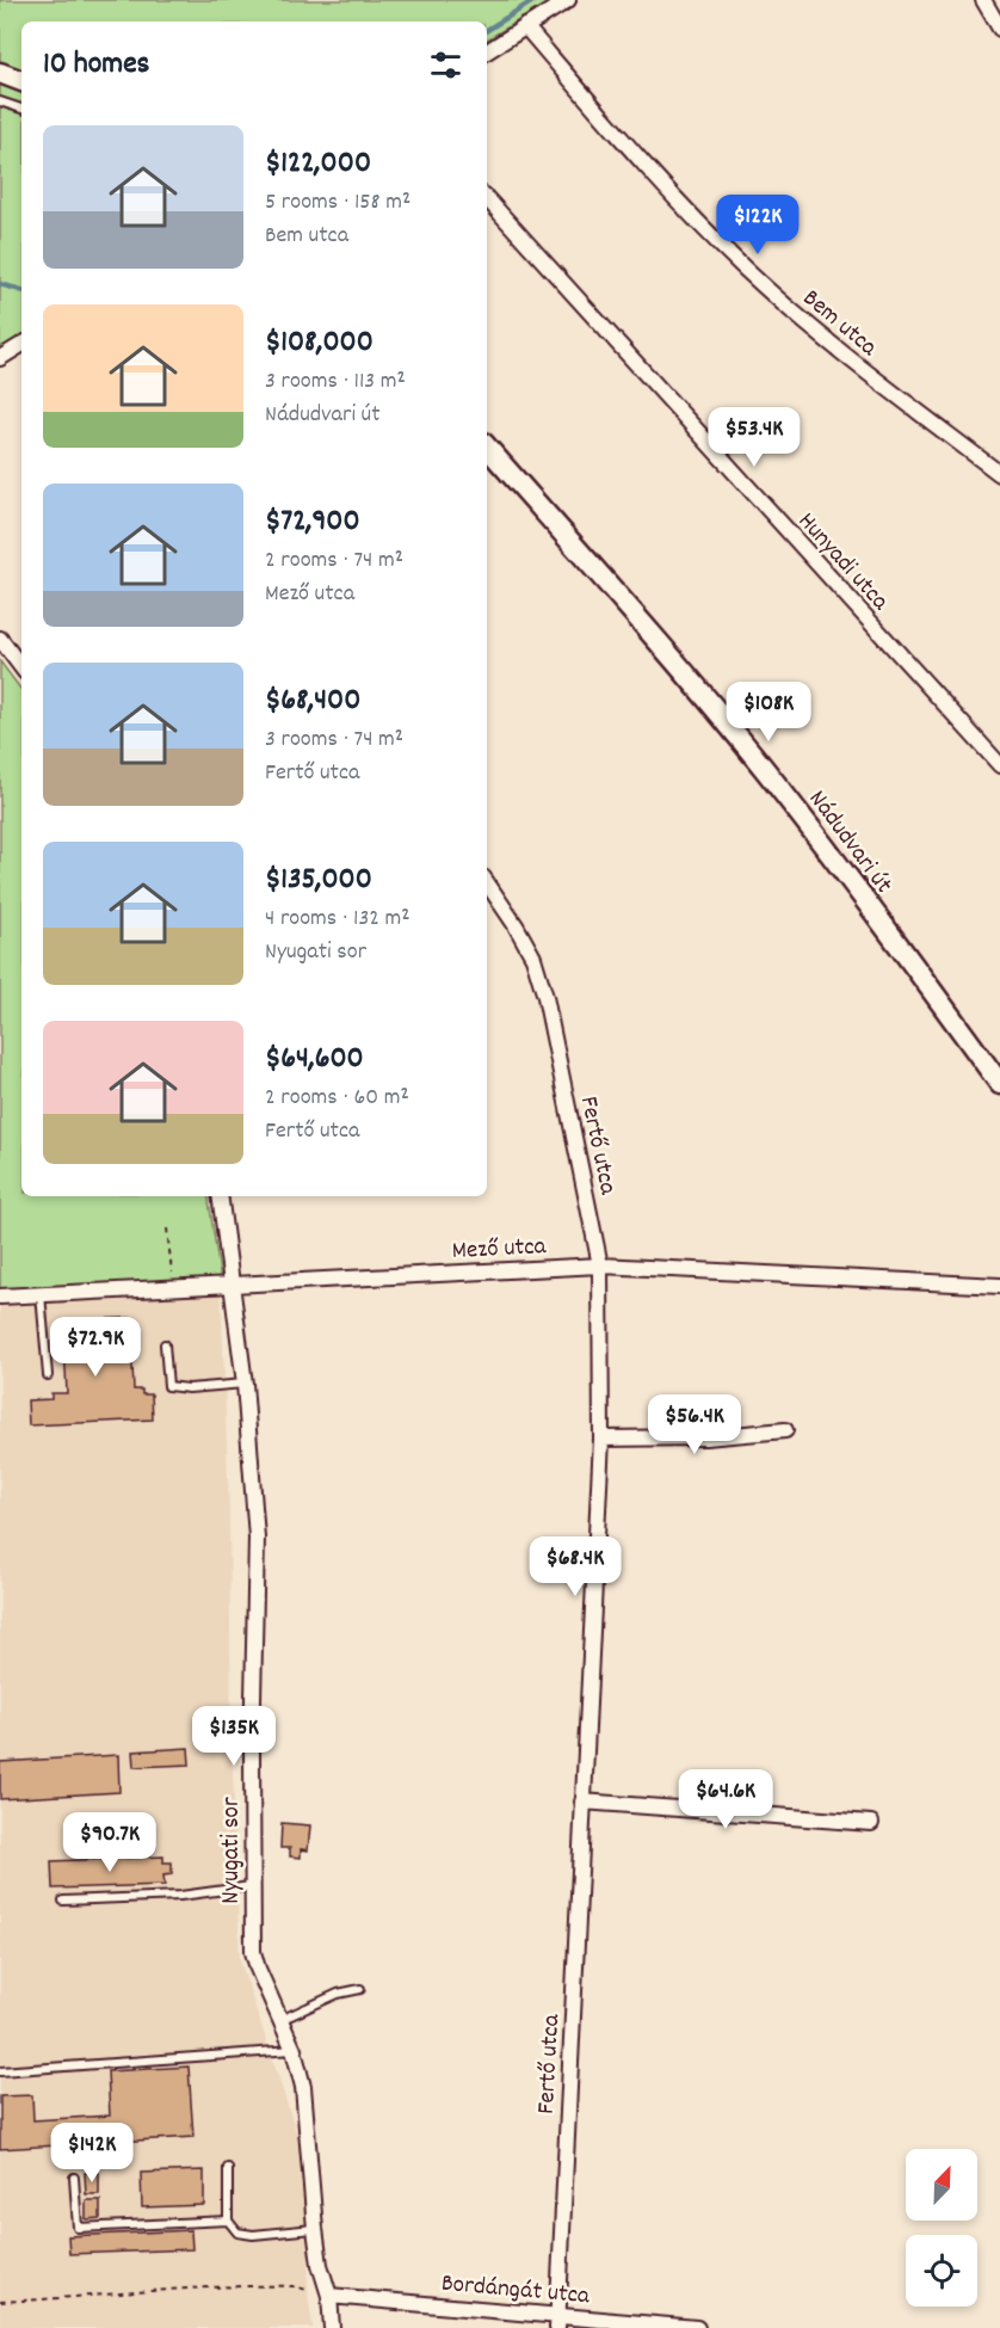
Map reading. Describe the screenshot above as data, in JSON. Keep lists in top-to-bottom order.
{
  "streets": {
    "main road": ["Nádudvari út"],
    "street": [
      "Bem utca",
      "Hunyadi utca",
      "Fertő utca",
      "Mező utca",
      "Nyugati sor",
      "Bordángát utca"
    ]
  },
  "crossings": [
    ["Fertő utca", "Mező utca"],
    ["Fertő utca", "Bordángát utca"],
    ["Mező utca", "Nyugati sor"],
    ["Nyugati sor", "Bordángát utca"]
  ],
  "north": "top right",
  "page": {
    "heading": "10 homes",
    "list": [
      {
        "name": "$122,000",
        "note": "5 rooms · 158 m² · Bem utca"
      },
      {
        "name": "$108,000",
        "note": "3 rooms · 113 m² · Nádudvari út"
      },
      {
        "name": "$72,900",
        "note": "2 rooms · 74 m² · Mező utca"
      },
      {
        "name": "$68,400",
        "note": "3 rooms · 74 m² · Fertő utca"
      },
      {
        "name": "$135,000",
        "note": "4 rooms · 132 m² · Nyugati sor"
      },
      {
        "name": "$64,600",
        "note": "2 rooms · 60 m² · Fertő utca"
      }
    ],
    "price": [
      "$122K",
      "$53.4K",
      "$108K",
      "$72.9K",
      "$56.4K",
      "$68.4K",
      "$135K",
      "$64.6K",
      "$90.7K",
      "$142K"
    ]
  }
}
